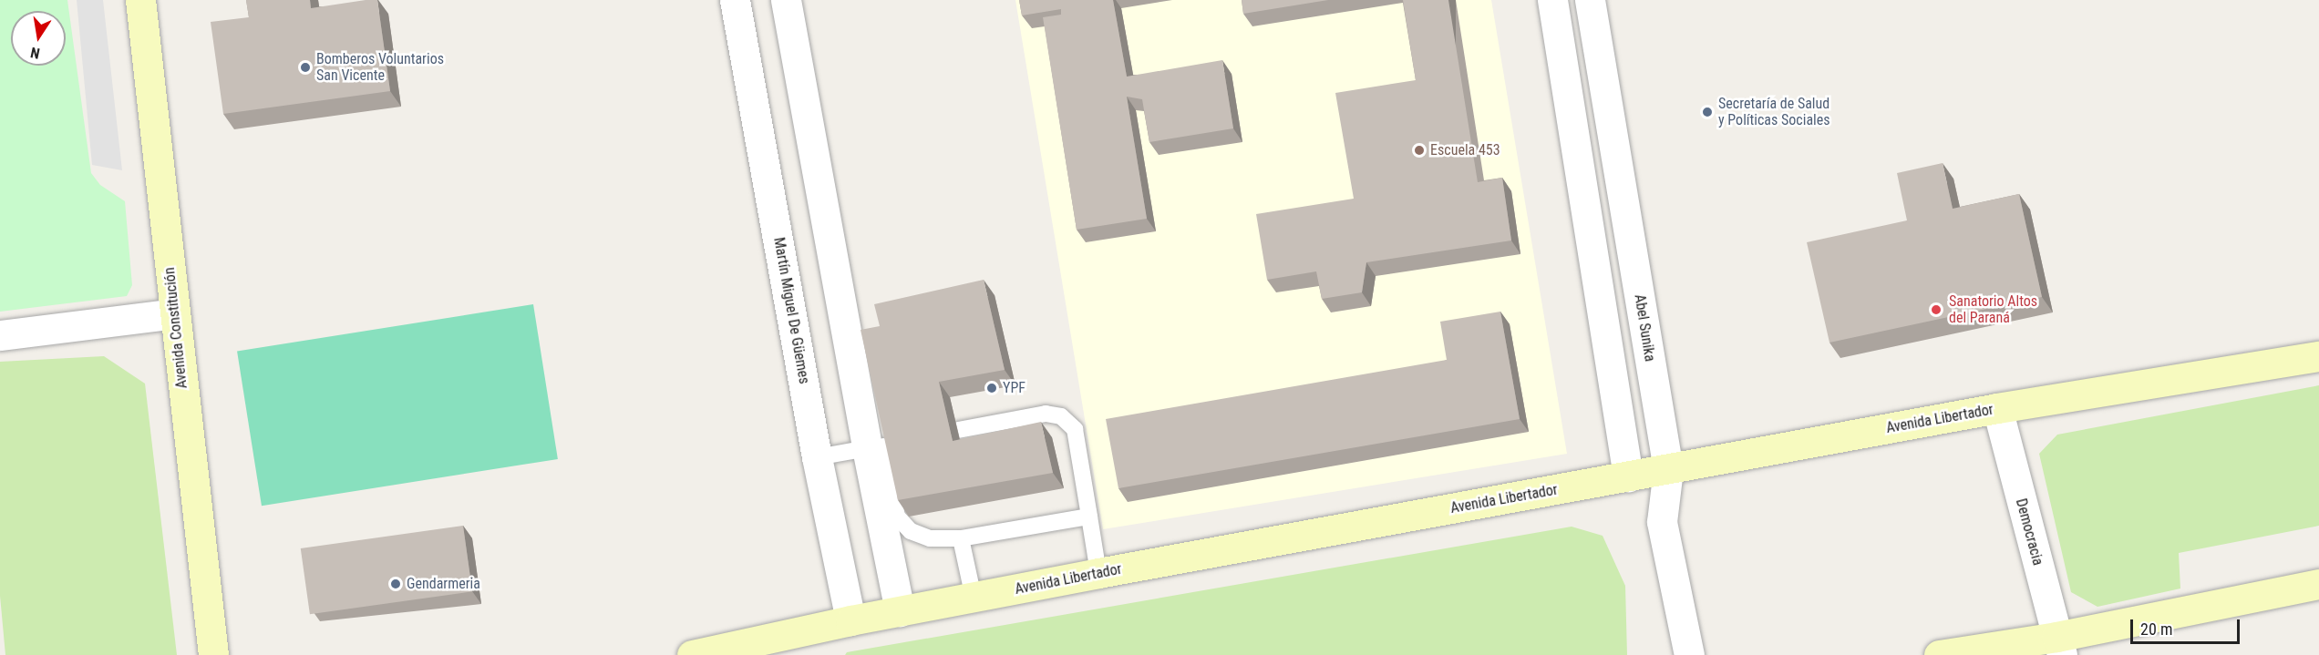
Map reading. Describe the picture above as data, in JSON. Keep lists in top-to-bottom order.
{
  "streets": {
    "main road": ["Avenida Constitución", "Avenida Libertador"],
    "street": ["Martín Miguel De Güemes", "Abel Sunika", "Democracia"]
  },
  "crossings": [
    ["Martín Miguel De Güemes", "Avenida Libertador"],
    ["Abel Sunika", "Avenida Libertador"],
    ["Avenida Libertador", "Democracia"]
  ],
  "places": [
    "Bomberos Voluntarios San Vicente",
    "Secretaría de Salud y Políticas Sociales",
    "Escuela 453",
    "Sanatorio Altos del Paraná",
    "YPF",
    "Gendarmeria"
  ],
  "scale_bar": "20 m",
  "north": "bottom"
}
